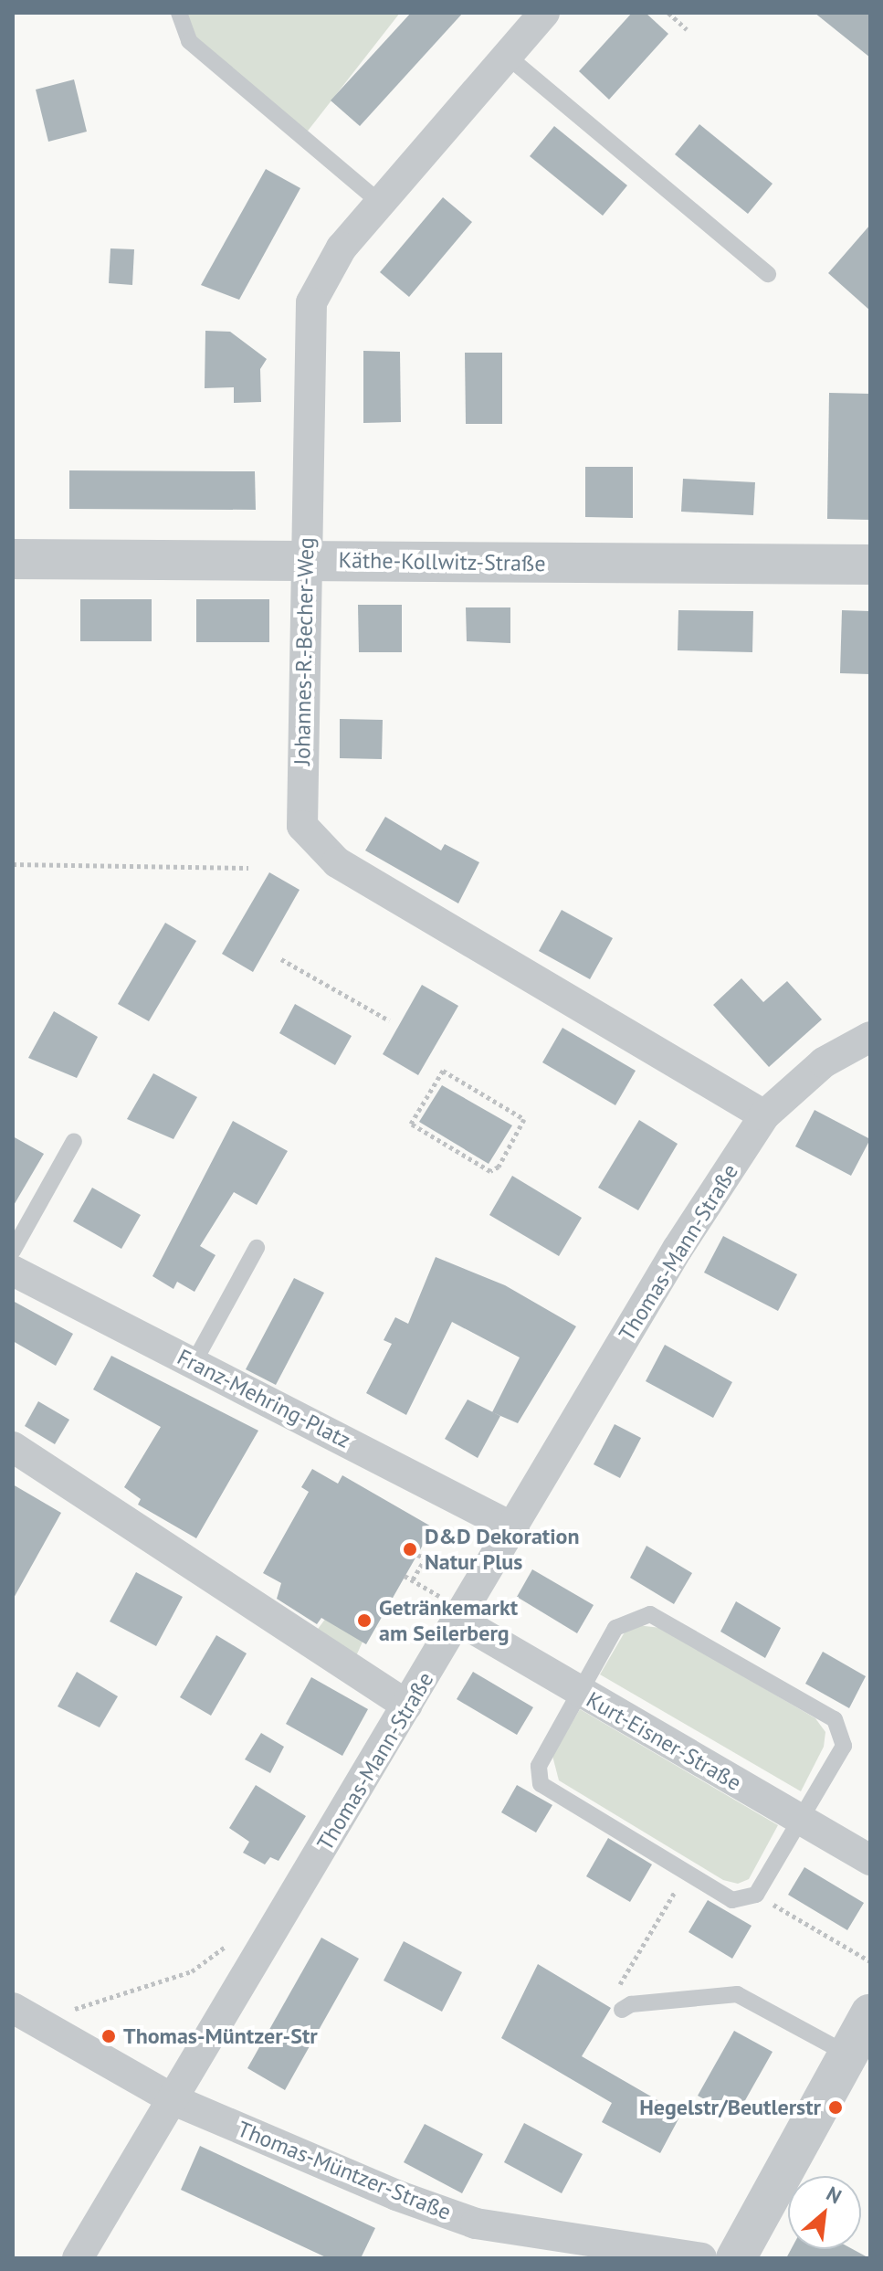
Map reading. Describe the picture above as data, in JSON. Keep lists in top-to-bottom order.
{
  "streets": {
    "street": [
      "Käthe-Kollwitz-Straße",
      "Johannes-R.-Becher-Weg",
      "Thomas-Mann-Straße",
      "Franz-Mehring-Platz",
      "Kurt-Eisner-Straße",
      "Thomas-Müntzer-Straße"
    ]
  },
  "crossings": [
    ["Käthe-Kollwitz-Straße", "Johannes-R.-Becher-Weg"],
    ["Johannes-R.-Becher-Weg", "Thomas-Mann-Straße"],
    ["Thomas-Mann-Straße", "Franz-Mehring-Platz"],
    ["Thomas-Mann-Straße", "Kurt-Eisner-Straße"],
    ["Thomas-Mann-Straße", "Thomas-Müntzer-Straße"]
  ],
  "places": [
    "D&D Dekoration Natur Plus",
    "Getränkemarkt am Seilerberg",
    "Thomas-Müntzer-Str",
    "Hegelstr/Beutlerstr"
  ],
  "north": "top right"
}
